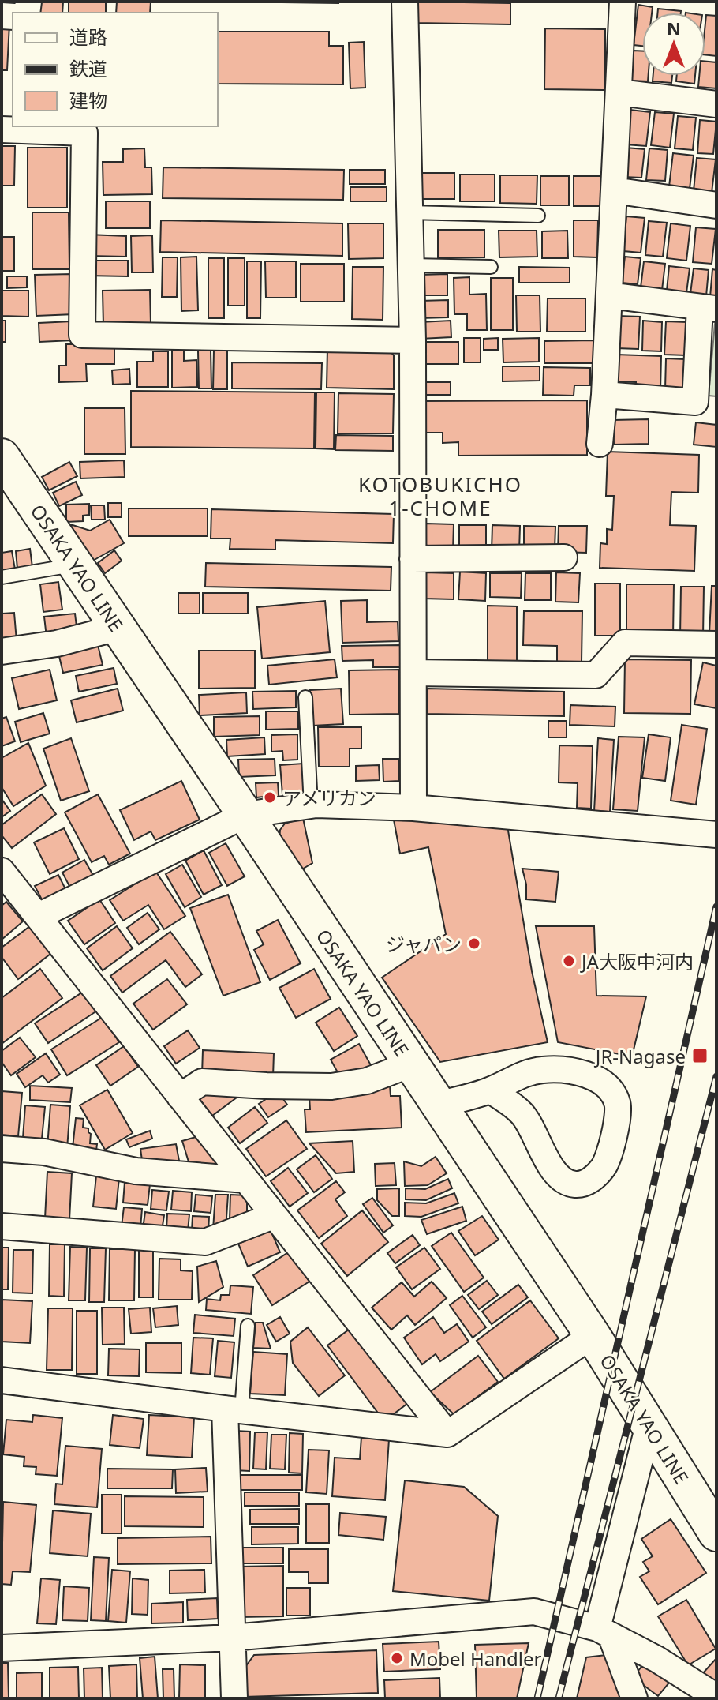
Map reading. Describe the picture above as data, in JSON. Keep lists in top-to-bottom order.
{
  "streets": {
    "main road": ["OSAKA YAO LINE"]
  },
  "districts": ["KOTOBUKICHO 1-CHOME"],
  "places": {
    "other": [
      "アメリカン",
      "ジャパン",
      "JA大阪中河内",
      "Mobel Handler"
    ],
    "transit": ["JR-Nagase"]
  },
  "legend": ["道路", "鉄道", "建物"],
  "north": "top"
}
